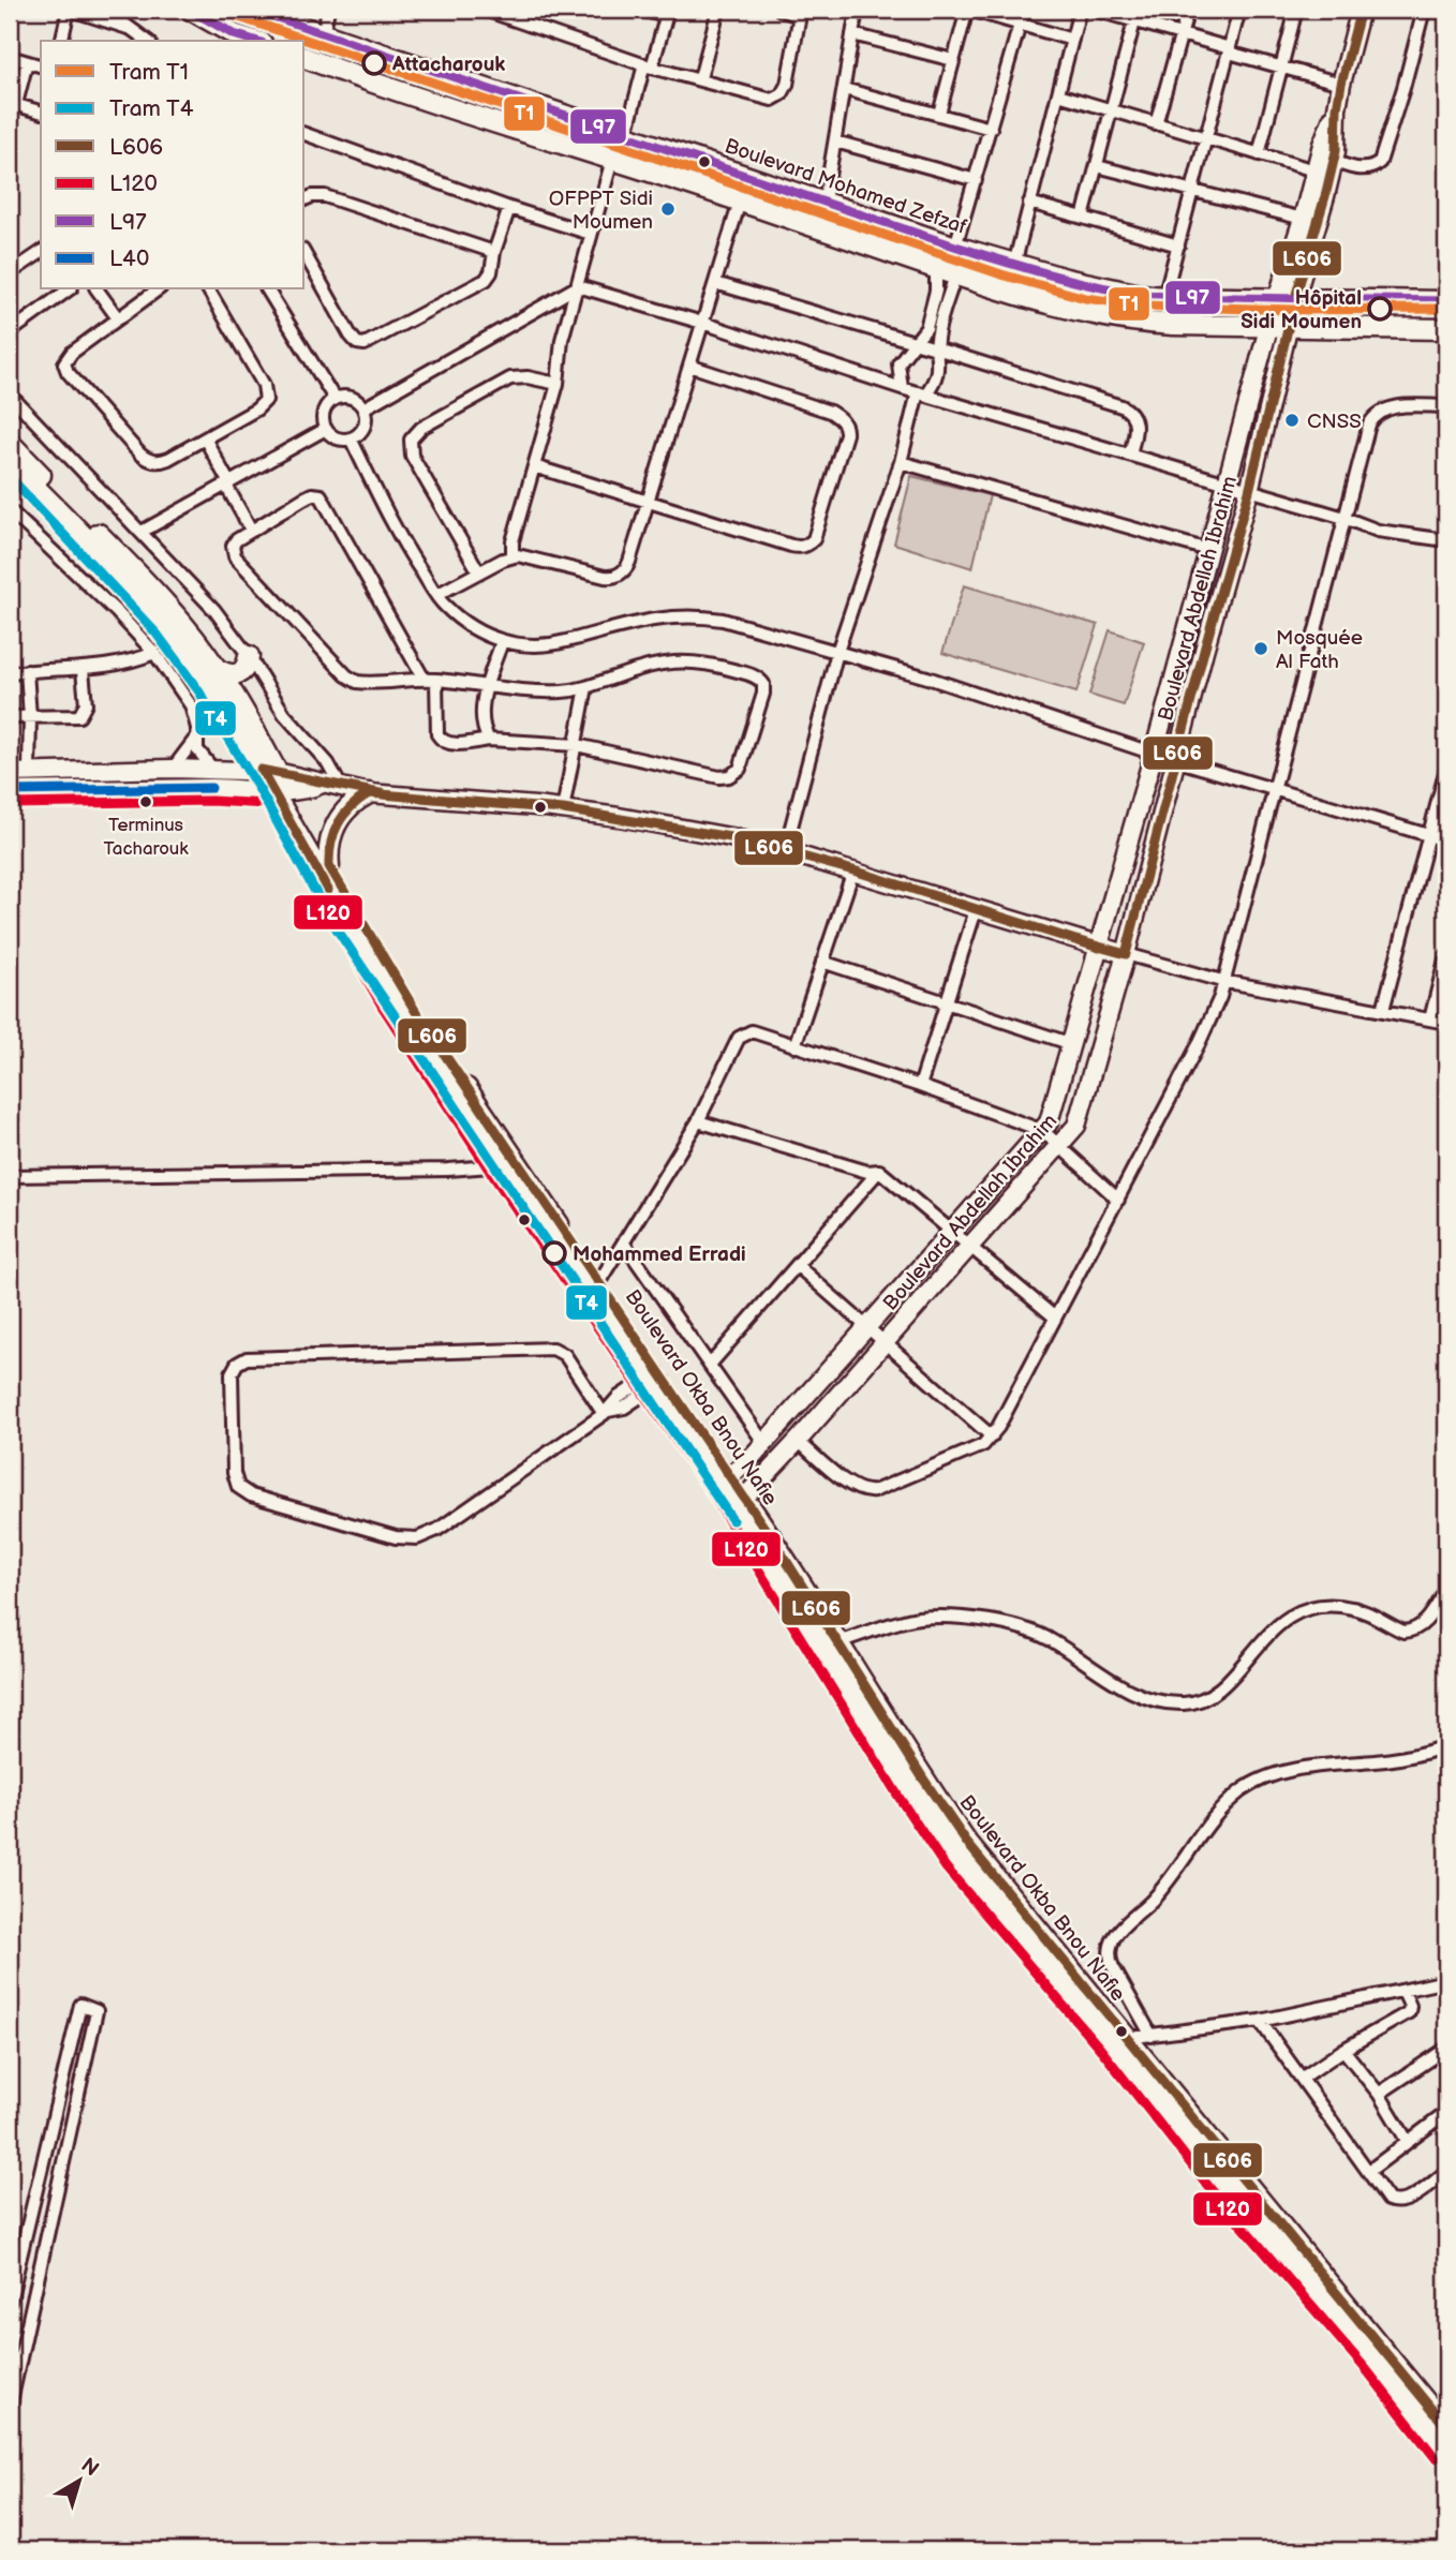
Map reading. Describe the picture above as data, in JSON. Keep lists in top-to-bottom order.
{
  "streets": {
    "main road": ["Boulevard Mohamed Zefzaf", "Boulevard Okba Bnou Nafie"],
    "street": ["Boulevard Abdellah Ibrahim"]
  },
  "crossings": [
    ["Boulevard Mohamed Zefzaf", "Boulevard Abdellah Ibrahim"],
    ["Boulevard Abdellah Ibrahim", "Boulevard Okba Bnou Nafie"]
  ],
  "places": [
    "Attacharouk",
    "OFPPT Sidi Moumen",
    "Hôpital Sidi Moumen",
    "CNSS",
    "Mosquée Al Fath",
    "Terminus Tacharouk",
    "Mohammed Erradi"
  ],
  "lines": [
    "tram line T1",
    "transit line L606",
    "transit line L97",
    "tram line T4",
    "transit line L40",
    "transit line L120"
  ],
  "legend": [
    "Tram T1",
    "Tram T4",
    "L606",
    "L120",
    "L97",
    "L40"
  ],
  "north": "top right"
}
